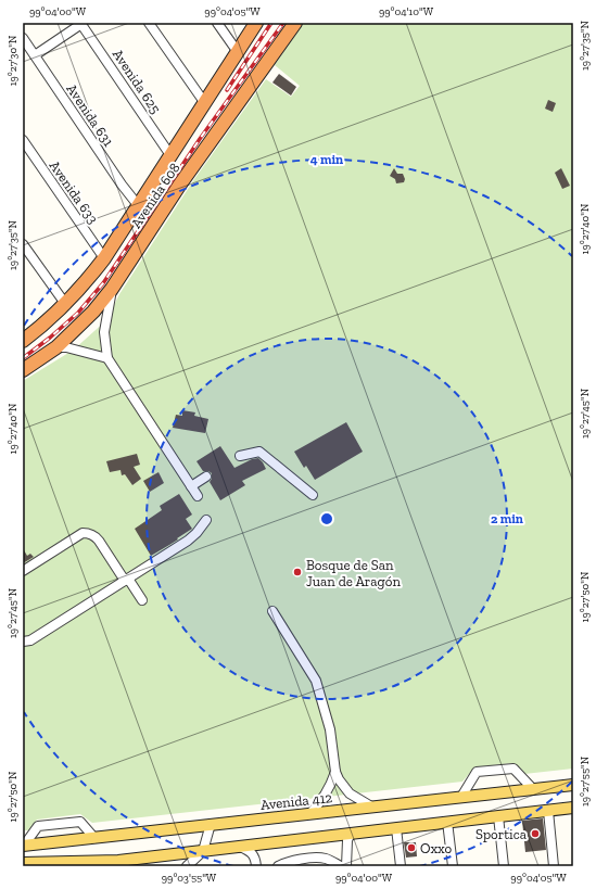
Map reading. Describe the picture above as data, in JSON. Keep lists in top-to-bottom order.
{
  "streets": {
    "highway": ["Avenida 608"],
    "main road": ["Avenida 412"],
    "street": ["Avenida 625", "Avenida 631", "Avenida 633"]
  },
  "crossings": [
    ["Avenida 625", "Avenida 608"],
    ["Avenida 631", "Avenida 608"],
    ["Avenida 633", "Avenida 608"]
  ],
  "places": ["Bosque de San Juan de Aragón", "Sportica", "Oxxo"],
  "coordinates": [
    "99°04'00\"W",
    "99°04'05\"W",
    "99°04'10\"W",
    "19°27'35\"N",
    "19°27'30\"N",
    "19°27'40\"N",
    "19°27'45\"N",
    "19°27'50\"N",
    "19°27'55\"N",
    "99°03'55\"W"
  ],
  "rings": ["4 min", "2 min"]
}
